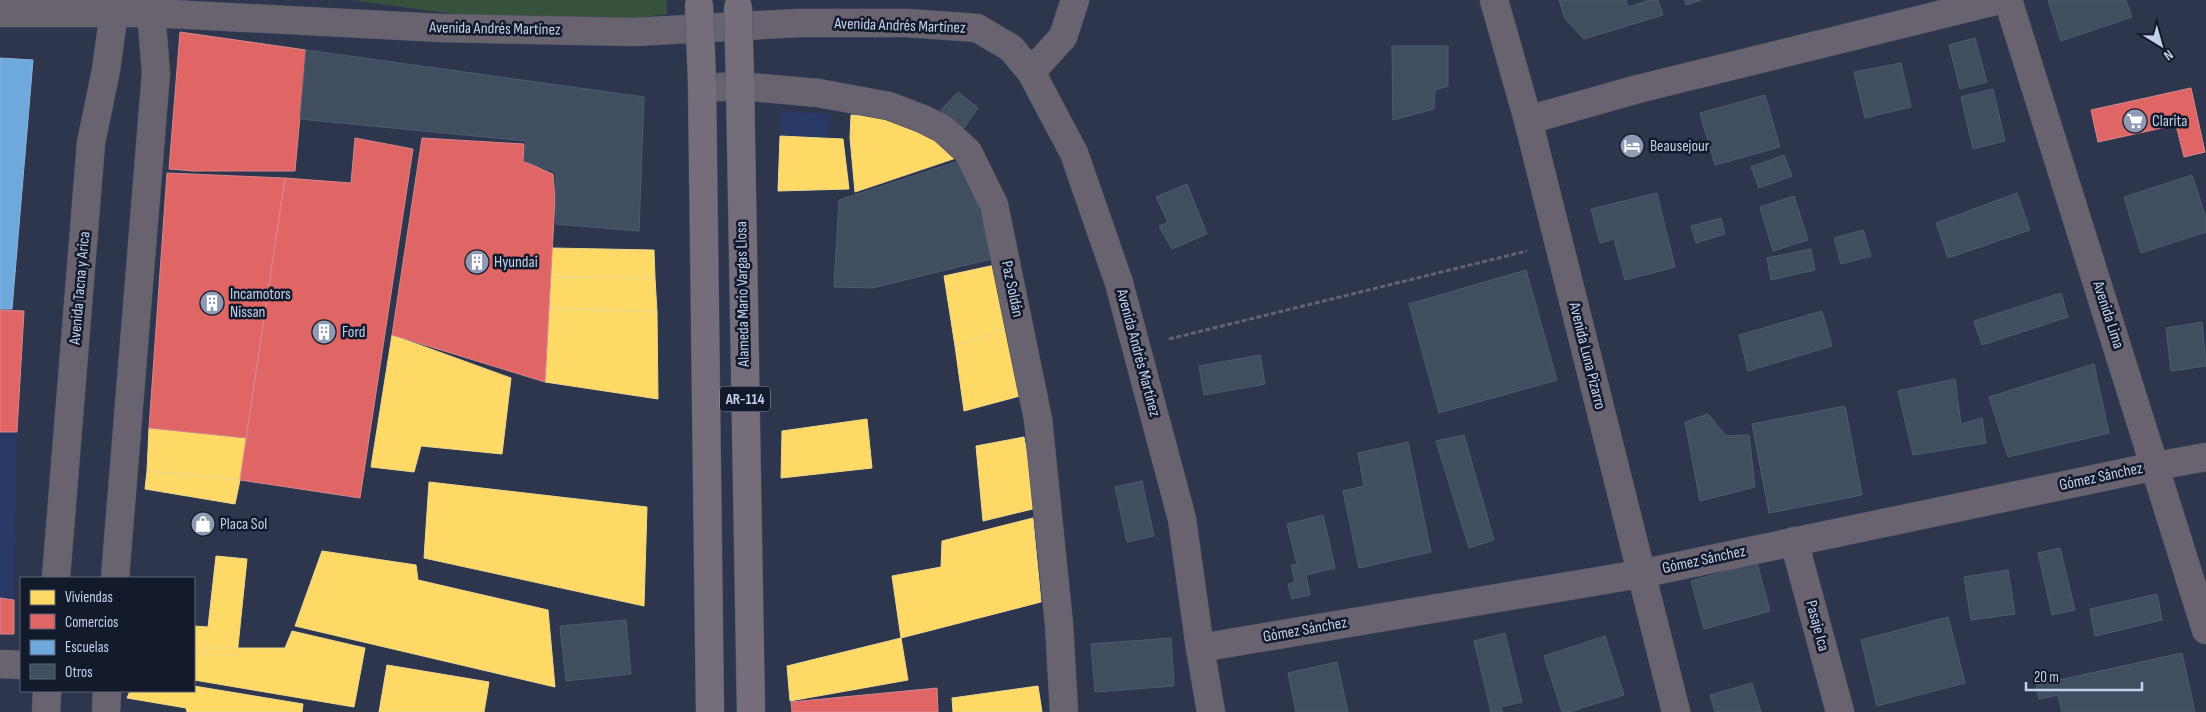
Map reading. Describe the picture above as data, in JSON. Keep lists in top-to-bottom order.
{
  "streets": {
    "main road": ["Alameda Mario Vargas Llosa", "AR-114"],
    "street": [
      "Avenida Andrés Martínez",
      "Avenida Tacna y Arica",
      "Paz Soldán",
      "Avenida Lima",
      "Avenida Luna Pizarro",
      "Gómez Sánchez",
      "Pasaje Ica"
    ]
  },
  "crossings": [
    ["Avenida Andrés Martínez", "Avenida Tacna y Arica"],
    ["Avenida Andrés Martínez", "Gómez Sánchez"],
    ["Paz Soldán", "Alameda Mario Vargas Llosa"],
    ["Paz Soldán", "AR-114"],
    ["Alameda Mario Vargas Llosa", "AR-114"],
    ["Avenida Lima", "Gómez Sánchez"],
    ["Avenida Luna Pizarro", "Gómez Sánchez"],
    ["Gómez Sánchez", "Pasaje Ica"]
  ],
  "places": {
    "supermarket": ["Clarita"],
    "hotel": ["Beausejour"],
    "building": ["Hyundai", "Incamotors Nissan", "Ford"],
    "shop": ["Placa Sol"]
  },
  "legend": [
    "Viviendas",
    "Comercios",
    "Escuelas",
    "Otros"
  ],
  "scale_bar": "20 m",
  "north": "bottom right"
}
